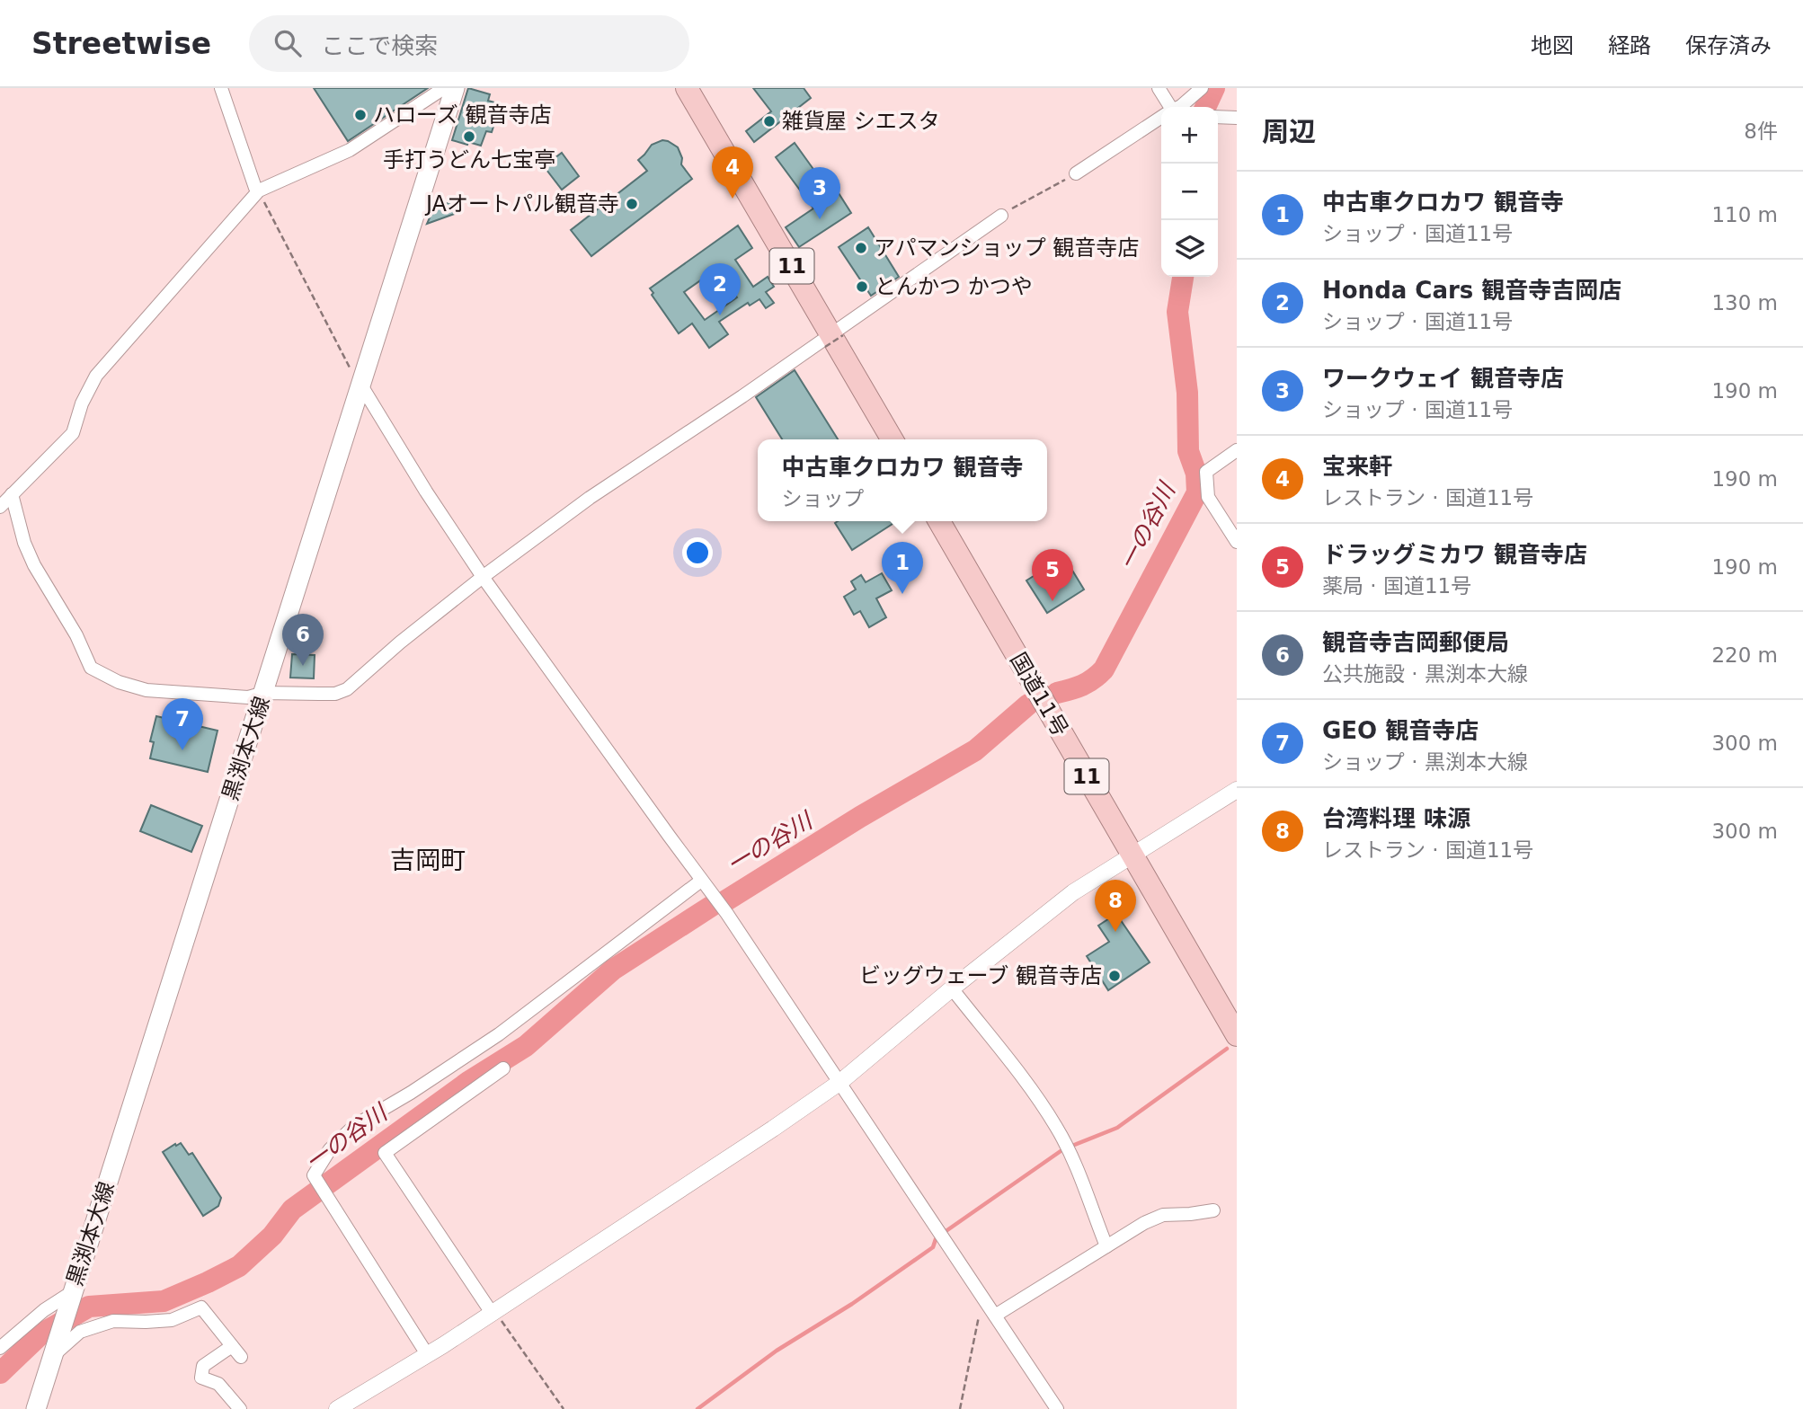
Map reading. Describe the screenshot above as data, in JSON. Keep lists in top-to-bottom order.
{
  "streets": {
    "highway": ["11", "国道11号"],
    "main road": ["黒渕本大線"]
  },
  "districts": ["吉岡町"],
  "water": ["一の谷川"],
  "places": [
    "ハローズ 観音寺店",
    "雑貨屋 シエスタ",
    "手打うどん七宝亭",
    "JAオートパル観音寺",
    "アパマンショップ 観音寺店",
    "とんかつ かつや",
    "ビッグウェーブ 観音寺店"
  ],
  "page": {
    "header": "Streetwise",
    "search": "ここで検索",
    "nav": ["地図", "経路", "保存済み"],
    "heading": ["周辺", "8件"],
    "map_buttons": ["+", "−"],
    "pins": [
      "4",
      "3",
      "2",
      "1",
      "5",
      "6",
      "7",
      "8"
    ],
    "list": [
      {
        "mark": "1",
        "name": "中古車クロカワ 観音寺",
        "note": "ショップ · 国道11号",
        "value": "110 m"
      },
      {
        "mark": "2",
        "name": "Honda Cars 観音寺吉岡店",
        "note": "ショップ · 国道11号",
        "value": "130 m"
      },
      {
        "mark": "3",
        "name": "ワークウェイ 観音寺店",
        "note": "ショップ · 国道11号",
        "value": "190 m"
      },
      {
        "mark": "4",
        "name": "宝来軒",
        "note": "レストラン · 国道11号",
        "value": "190 m"
      },
      {
        "mark": "5",
        "name": "ドラッグミカワ 観音寺店",
        "note": "薬局 · 国道11号",
        "value": "190 m"
      },
      {
        "mark": "6",
        "name": "観音寺吉岡郵便局",
        "note": "公共施設 · 黒渕本大線",
        "value": "220 m"
      },
      {
        "mark": "7",
        "name": "GEO 観音寺店",
        "note": "ショップ · 黒渕本大線",
        "value": "300 m"
      },
      {
        "mark": "8",
        "name": "台湾料理 味源",
        "note": "レストラン · 国道11号",
        "value": "300 m"
      }
    ],
    "popup": ["中古車クロカワ 観音寺", "ショップ"]
  }
}
